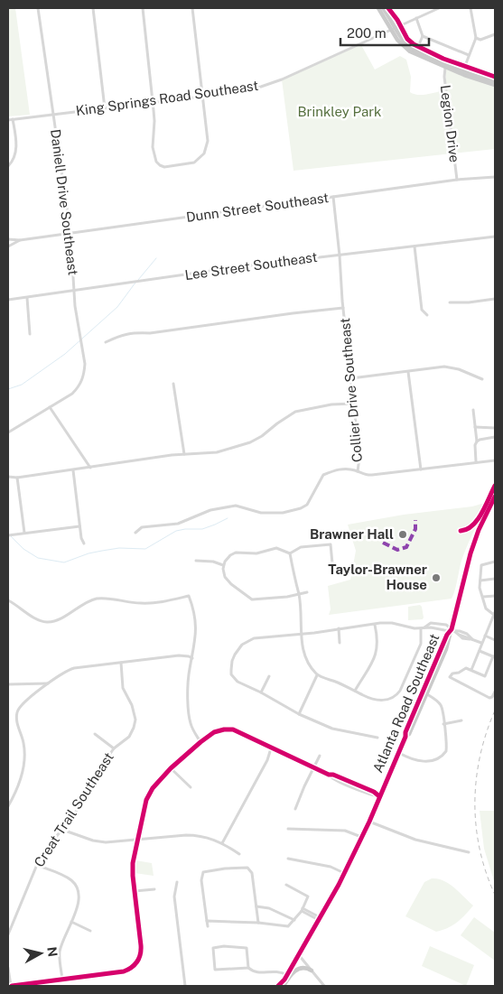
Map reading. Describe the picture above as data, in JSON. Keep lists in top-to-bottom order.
{
  "streets": {
    "main road": ["Atlanta Road Southeast"],
    "street": [
      "King Springs Road Southeast",
      "Legion Drive",
      "Daniell Drive Southeast",
      "Dunn Street Southeast",
      "Lee Street Southeast",
      "Collier Drive Southeast",
      "Creat Trail Southeast"
    ]
  },
  "crossings": [
    ["King Springs Road Southeast", "Daniell Drive Southeast"],
    ["Legion Drive", "Dunn Street Southeast"],
    ["Daniell Drive Southeast", "Dunn Street Southeast"],
    ["Daniell Drive Southeast", "Lee Street Southeast"],
    ["Dunn Street Southeast", "Collier Drive Southeast"],
    ["Lee Street Southeast", "Collier Drive Southeast"]
  ],
  "parks": ["Brinkley Park"],
  "places": ["Brawner Hall", "Taylor-Brawner House"],
  "scale_bar": "200 m",
  "north": "right"
}
